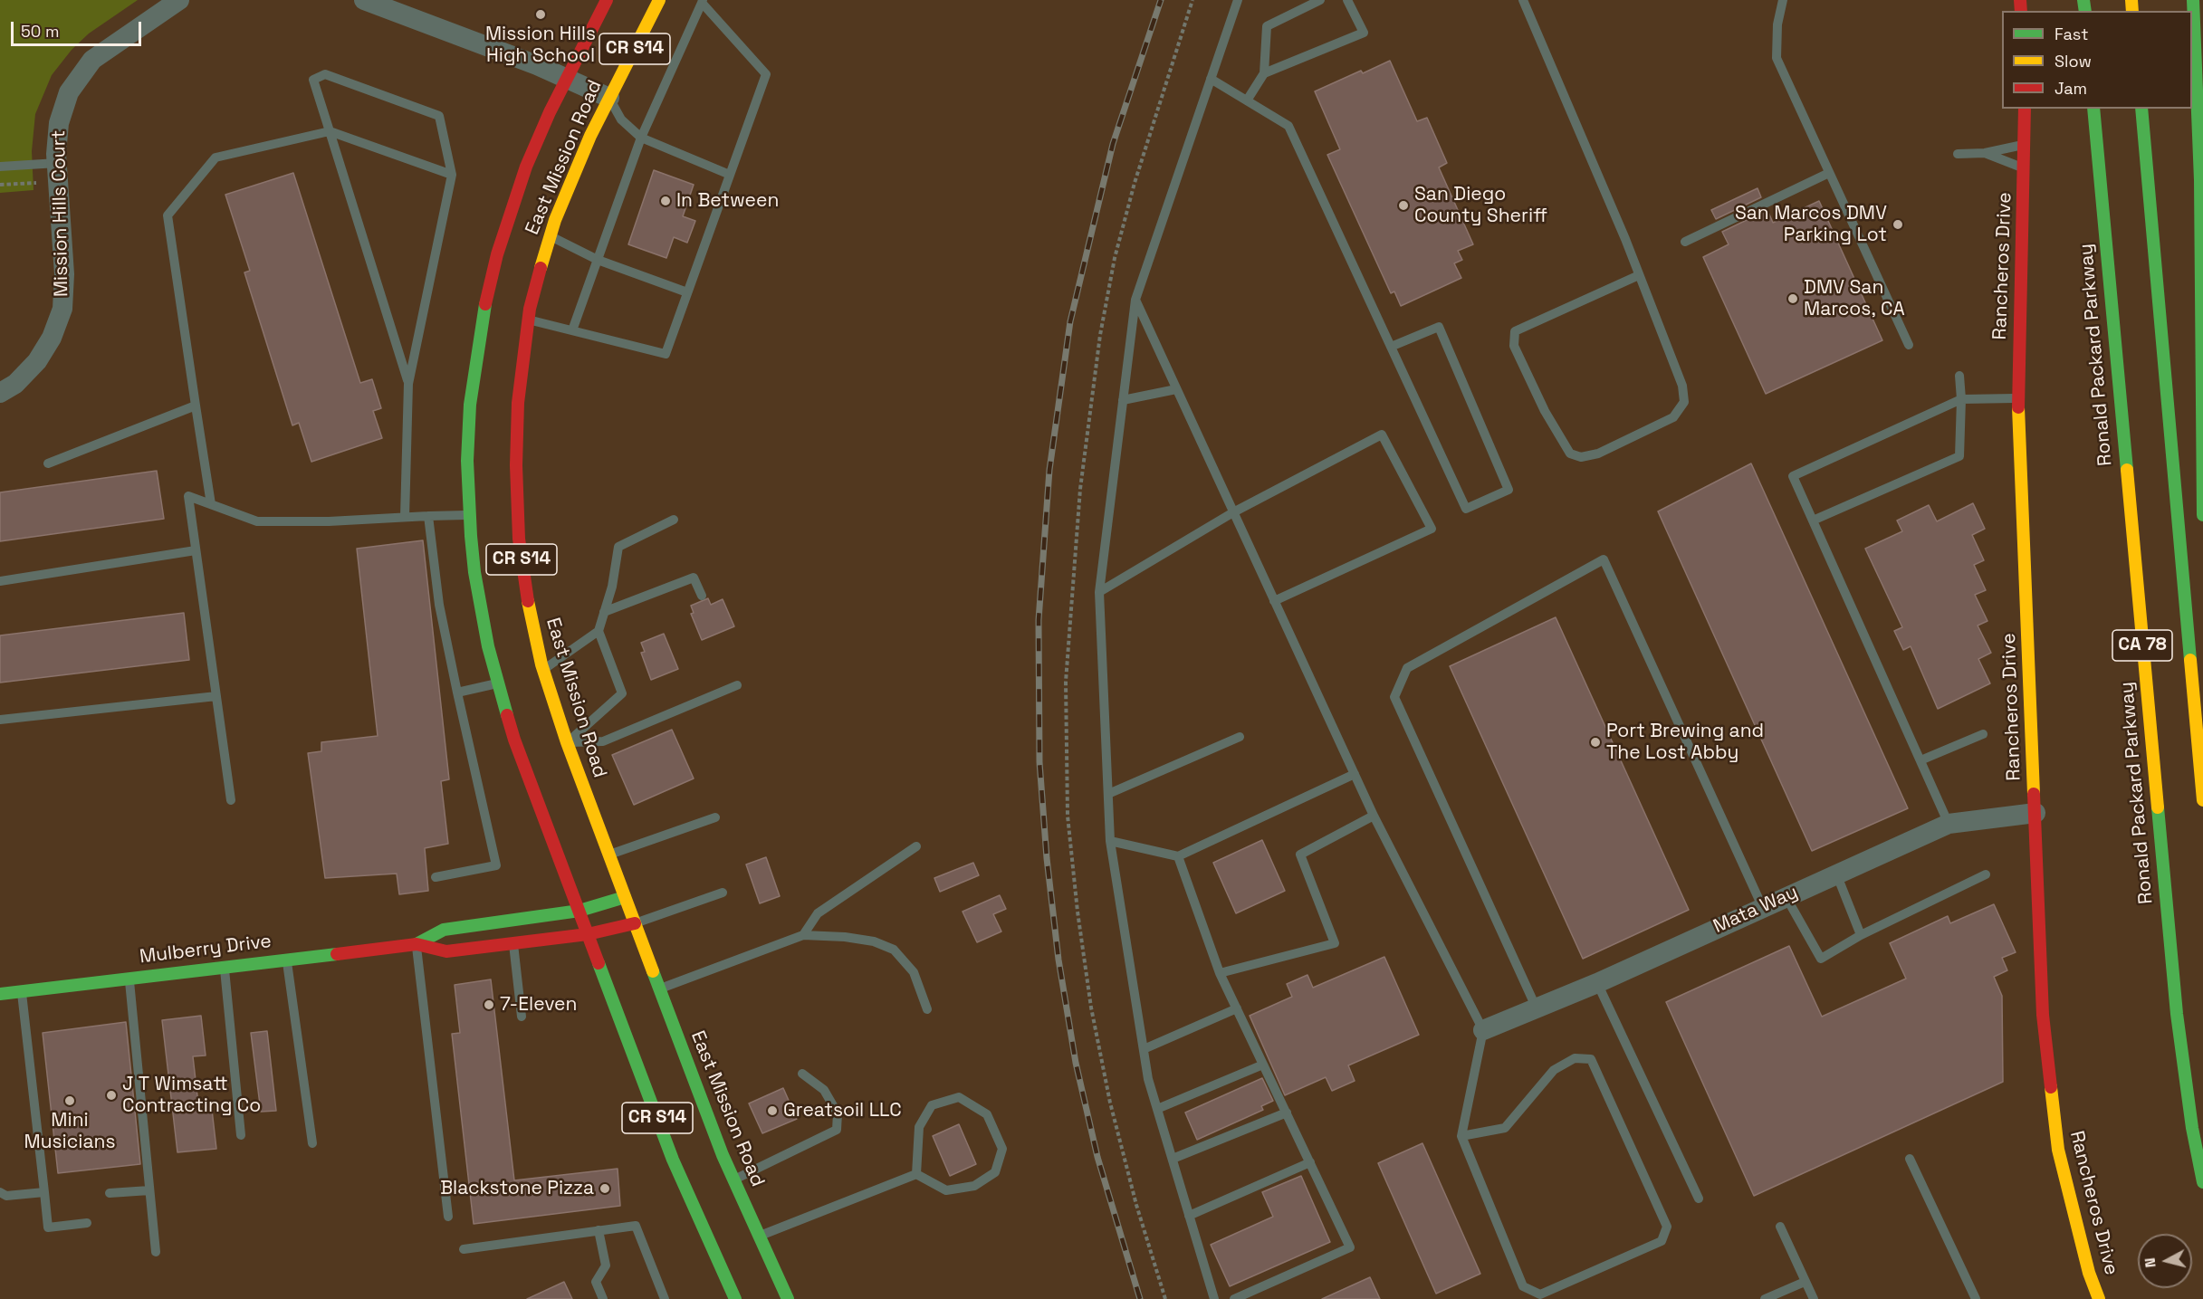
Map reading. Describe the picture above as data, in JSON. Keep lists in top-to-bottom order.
{
  "streets": {
    "main road": [
      "CR S14",
      "East Mission Road",
      "Rancheros Drive",
      "Ronald Packard Parkway",
      "CA 78",
      "Mulberry Drive"
    ],
    "street": ["Mission Hills Court", "Mata Way"]
  },
  "crossings": [
    ["East Mission Road", "Mulberry Drive"],
    ["Rancheros Drive", "Mata Way"]
  ],
  "places": [
    "Mission Hills High School",
    "In Between",
    "San Diego County Sheriff",
    "San Marcos DMV Parking Lot",
    "DMV San Marcos, CA",
    "Port Brewing and The Lost Abby",
    "7-Eleven",
    "J T Wimsatt Contracting Co",
    "Mini Musicians",
    "Greatsoil LLC",
    "Blackstone Pizza"
  ],
  "legend": ["Fast", "Slow", "Jam"],
  "scale_bar": "50 m",
  "north": "left"
}
